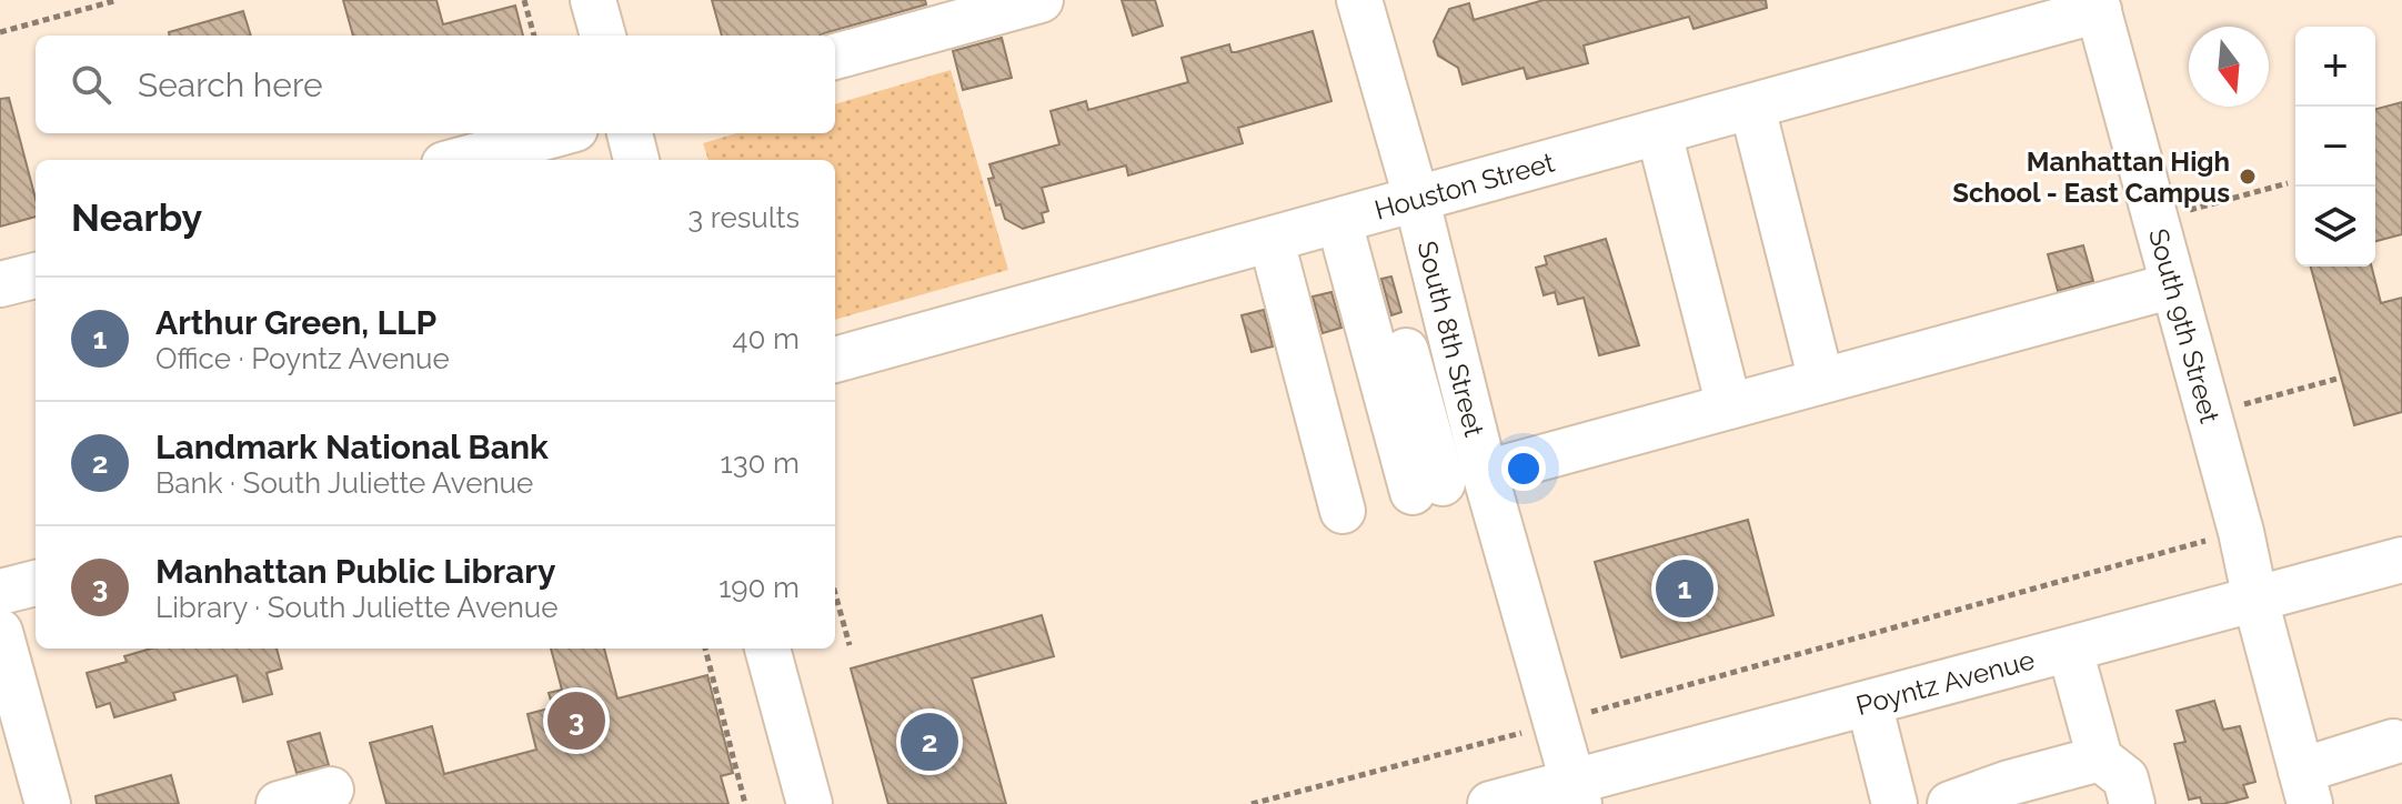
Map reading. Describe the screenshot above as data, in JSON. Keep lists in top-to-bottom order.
{
  "streets": {
    "street": [
      "Houston Street",
      "South 9th Street",
      "South 8th Street",
      "Poyntz Avenue"
    ]
  },
  "crossings": [
    ["Houston Street", "South 9th Street"],
    ["Houston Street", "South 8th Street"],
    ["South 9th Street", "Poyntz Avenue"],
    ["South 8th Street", "Poyntz Avenue"]
  ],
  "places": ["Manhattan High School - East Campus"],
  "north": "bottom",
  "page": {
    "map_buttons": ["+", "−"],
    "search": "Search here",
    "heading": ["Nearby", "3 results"],
    "list": [
      {
        "mark": "1",
        "name": "Arthur Green, LLP",
        "note": "Office · Poyntz Avenue",
        "value": "40 m"
      },
      {
        "mark": "2",
        "name": "Landmark National Bank",
        "note": "Bank · South Juliette Avenue",
        "value": "130 m"
      },
      {
        "mark": "3",
        "name": "Manhattan Public Library",
        "note": "Library · South Juliette Avenue",
        "value": "190 m"
      }
    ],
    "pins": ["1", "3", "2"]
  }
}
